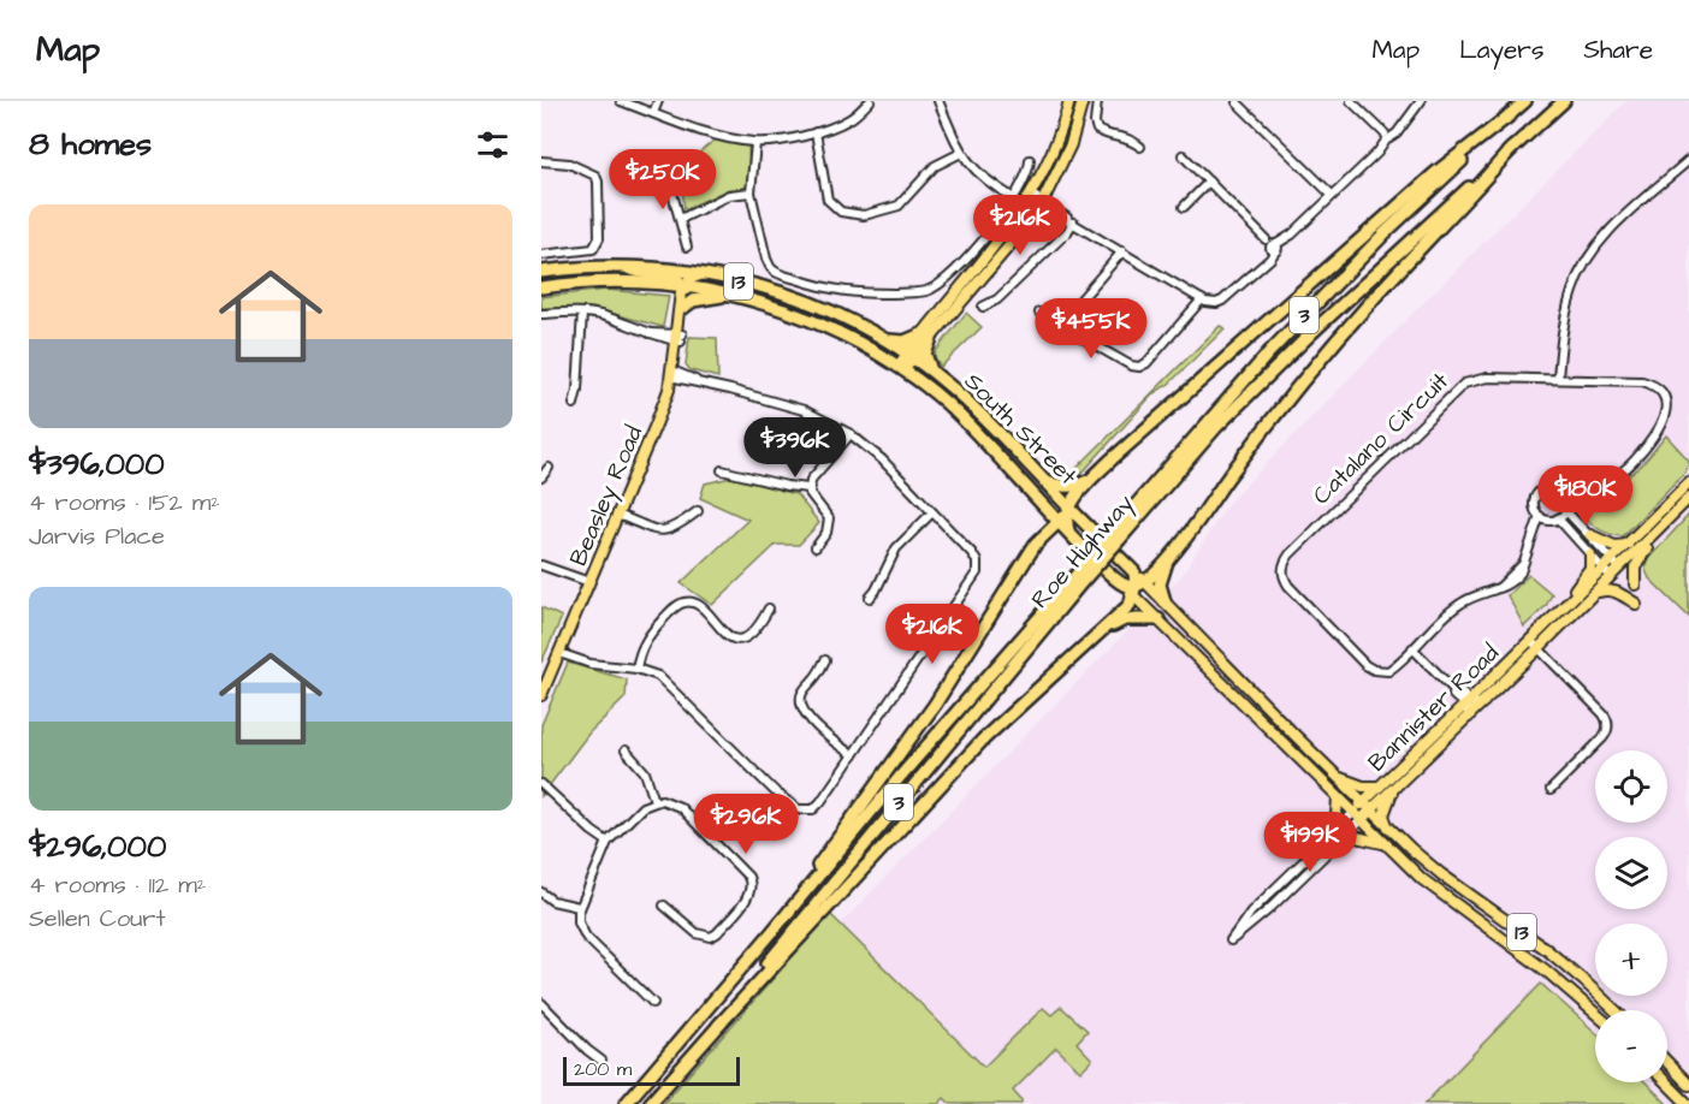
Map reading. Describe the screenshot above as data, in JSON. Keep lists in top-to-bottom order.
{
  "streets": {
    "highway": [
      "13",
      "3",
      "South Street",
      "Roe Highway"
    ],
    "main road": ["Beasley Road", "Bannister Road"],
    "street": ["Catalano Circuit"]
  },
  "crossings": [
    ["13", "South Street"],
    ["13", "Bannister Road"],
    ["South Street", "Beasley Road"]
  ],
  "scale_bar": "200 m",
  "page": {
    "header": "Map",
    "nav": ["Map", "Layers", "Share"],
    "heading": "8 homes",
    "price": [
      "$250K",
      "$216K",
      "$455K",
      "$396K",
      "$180K",
      "$216K",
      "$296K",
      "$199K"
    ],
    "list": [
      {
        "name": "$396,000",
        "note": "4 rooms · 152 m² · Jarvis Place"
      },
      {
        "name": "$296,000",
        "note": "4 rooms · 112 m² · Sellen Court"
      }
    ],
    "map_buttons": ["+", "−"],
    "scale": "200 m"
  }
}
